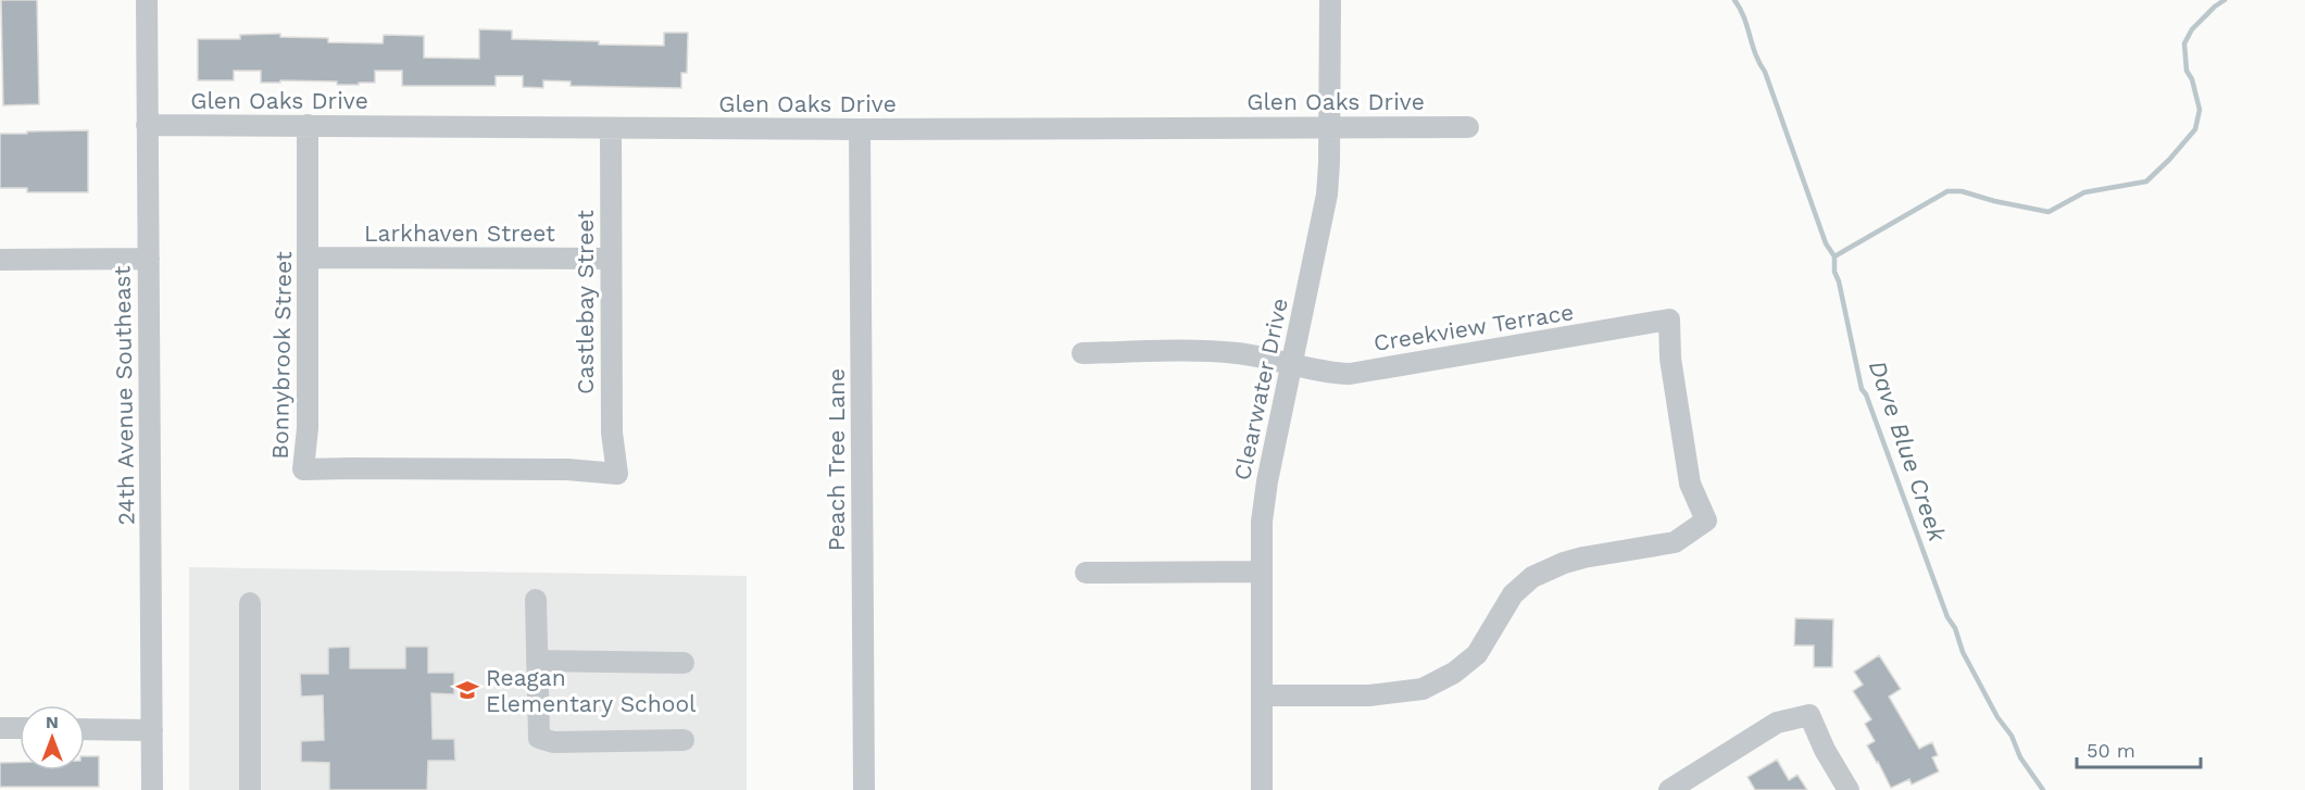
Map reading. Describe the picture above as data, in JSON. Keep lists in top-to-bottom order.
{
  "streets": {
    "street": [
      "Glen Oaks Drive",
      "Larkhaven Street",
      "Castlebay Street",
      "Creekview Terrace",
      "Bonnybrook Street",
      "Clearwater Drive",
      "24th Avenue Southeast",
      "Peach Tree Lane"
    ]
  },
  "crossings": [
    ["Glen Oaks Drive", "Castlebay Street"],
    ["Glen Oaks Drive", "Bonnybrook Street"],
    ["Glen Oaks Drive", "Clearwater Drive"],
    ["Glen Oaks Drive", "24th Avenue Southeast"],
    ["Glen Oaks Drive", "Peach Tree Lane"],
    ["Larkhaven Street", "Castlebay Street"],
    ["Larkhaven Street", "Bonnybrook Street"],
    ["Castlebay Street", "Bonnybrook Street"],
    ["Creekview Terrace", "Clearwater Drive"]
  ],
  "water": ["Dave Blue Creek"],
  "places": {
    "school or university": ["Reagan Elementary School"]
  },
  "scale_bar": "50 m",
  "north": "top"
}
